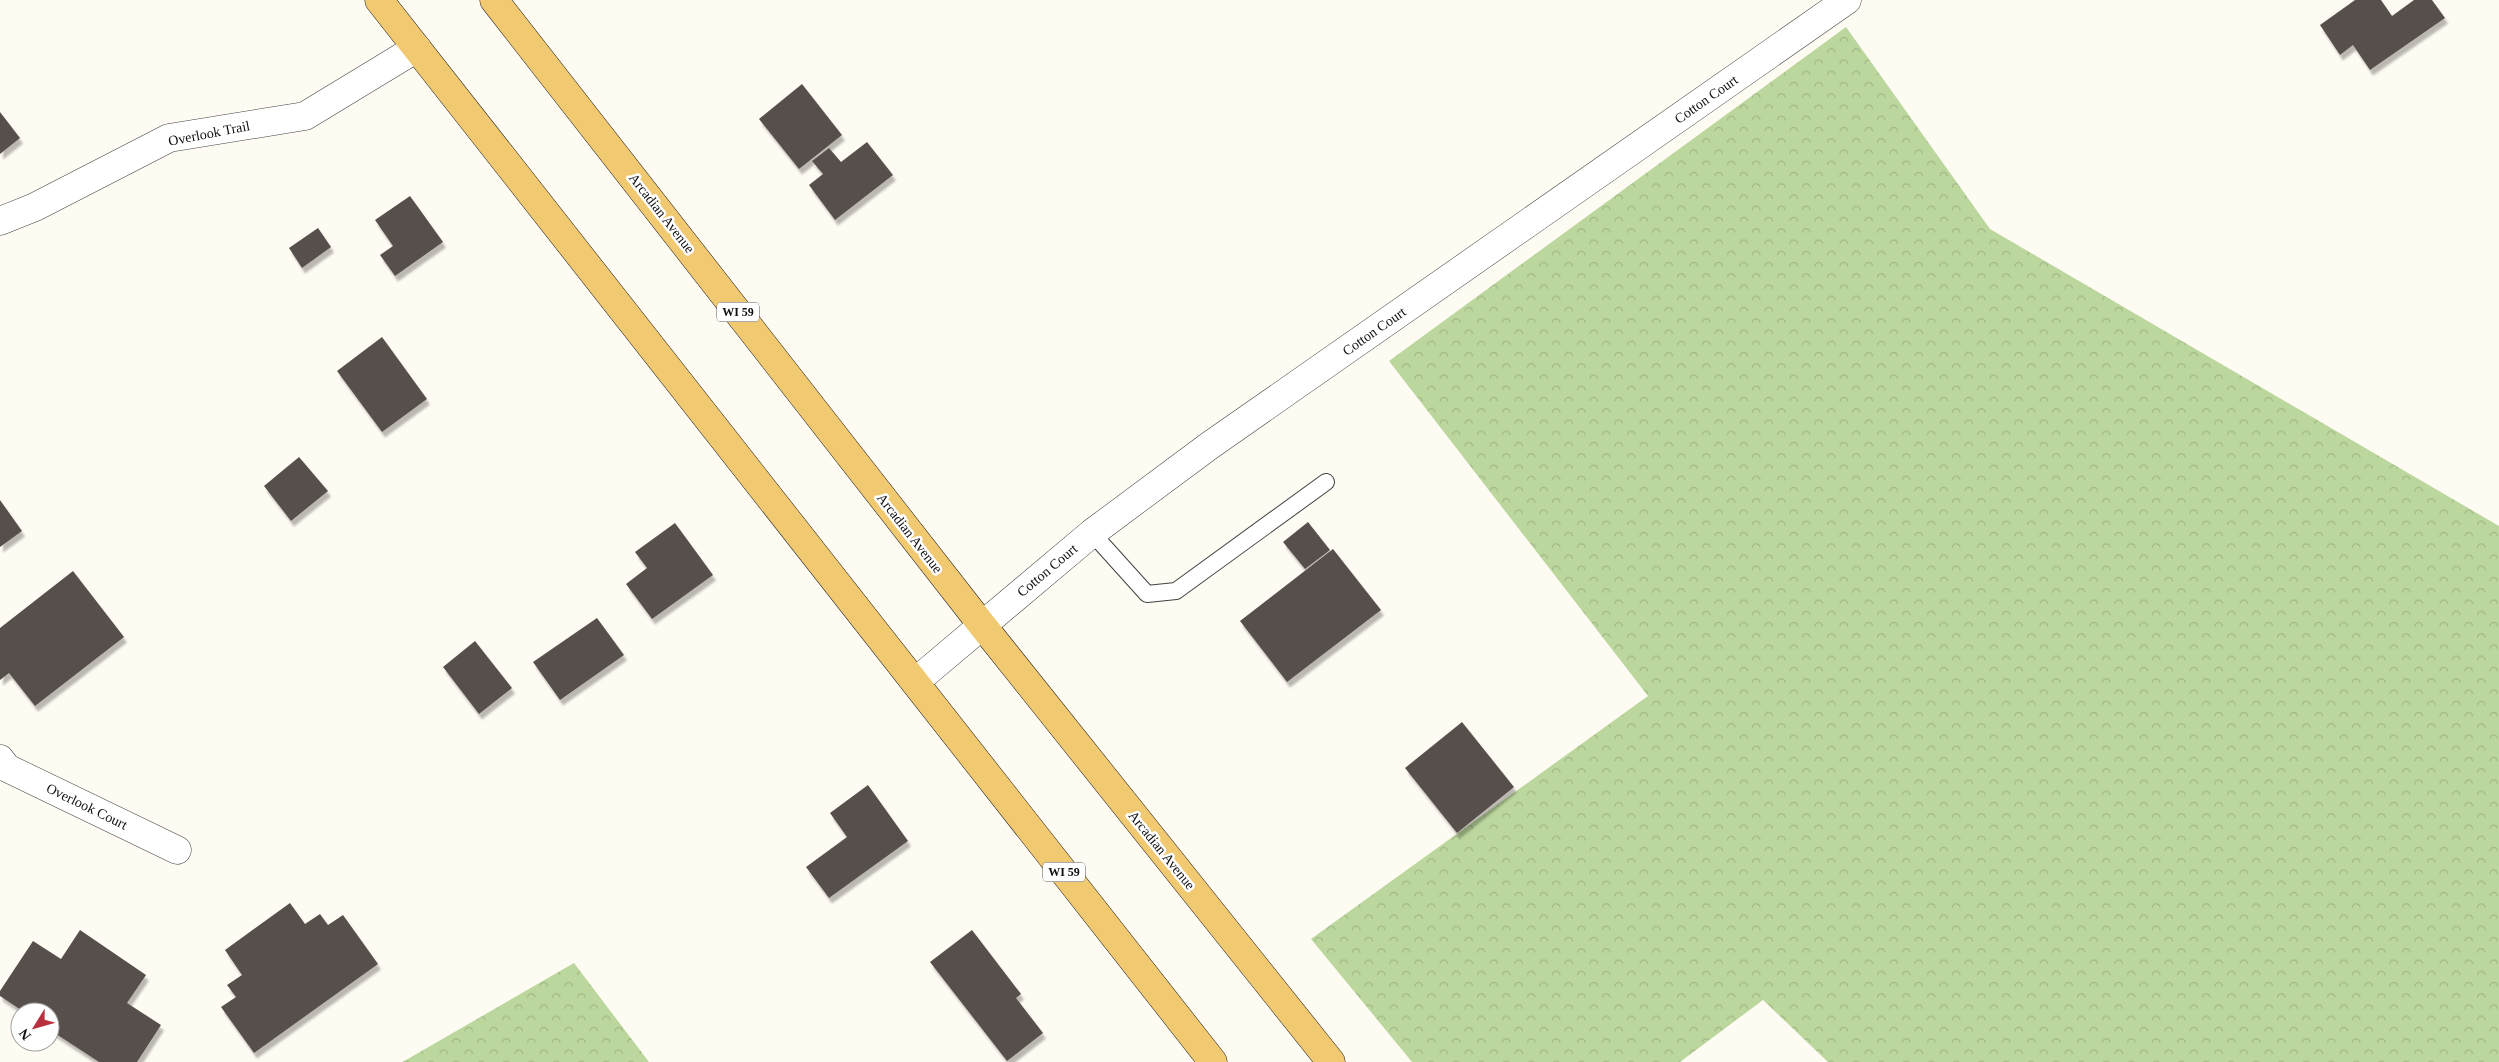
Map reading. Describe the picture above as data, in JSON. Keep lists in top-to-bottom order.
{
  "streets": {
    "main road": ["Arcadian Avenue", "WI 59"],
    "street": ["Cotton Court", "Overlook Trail", "Overlook Court"]
  },
  "crossings": [
    ["Cotton Court", "Arcadian Avenue"],
    ["Cotton Court", "WI 59"],
    ["Overlook Trail", "WI 59"]
  ],
  "north": "bottom left"
}
